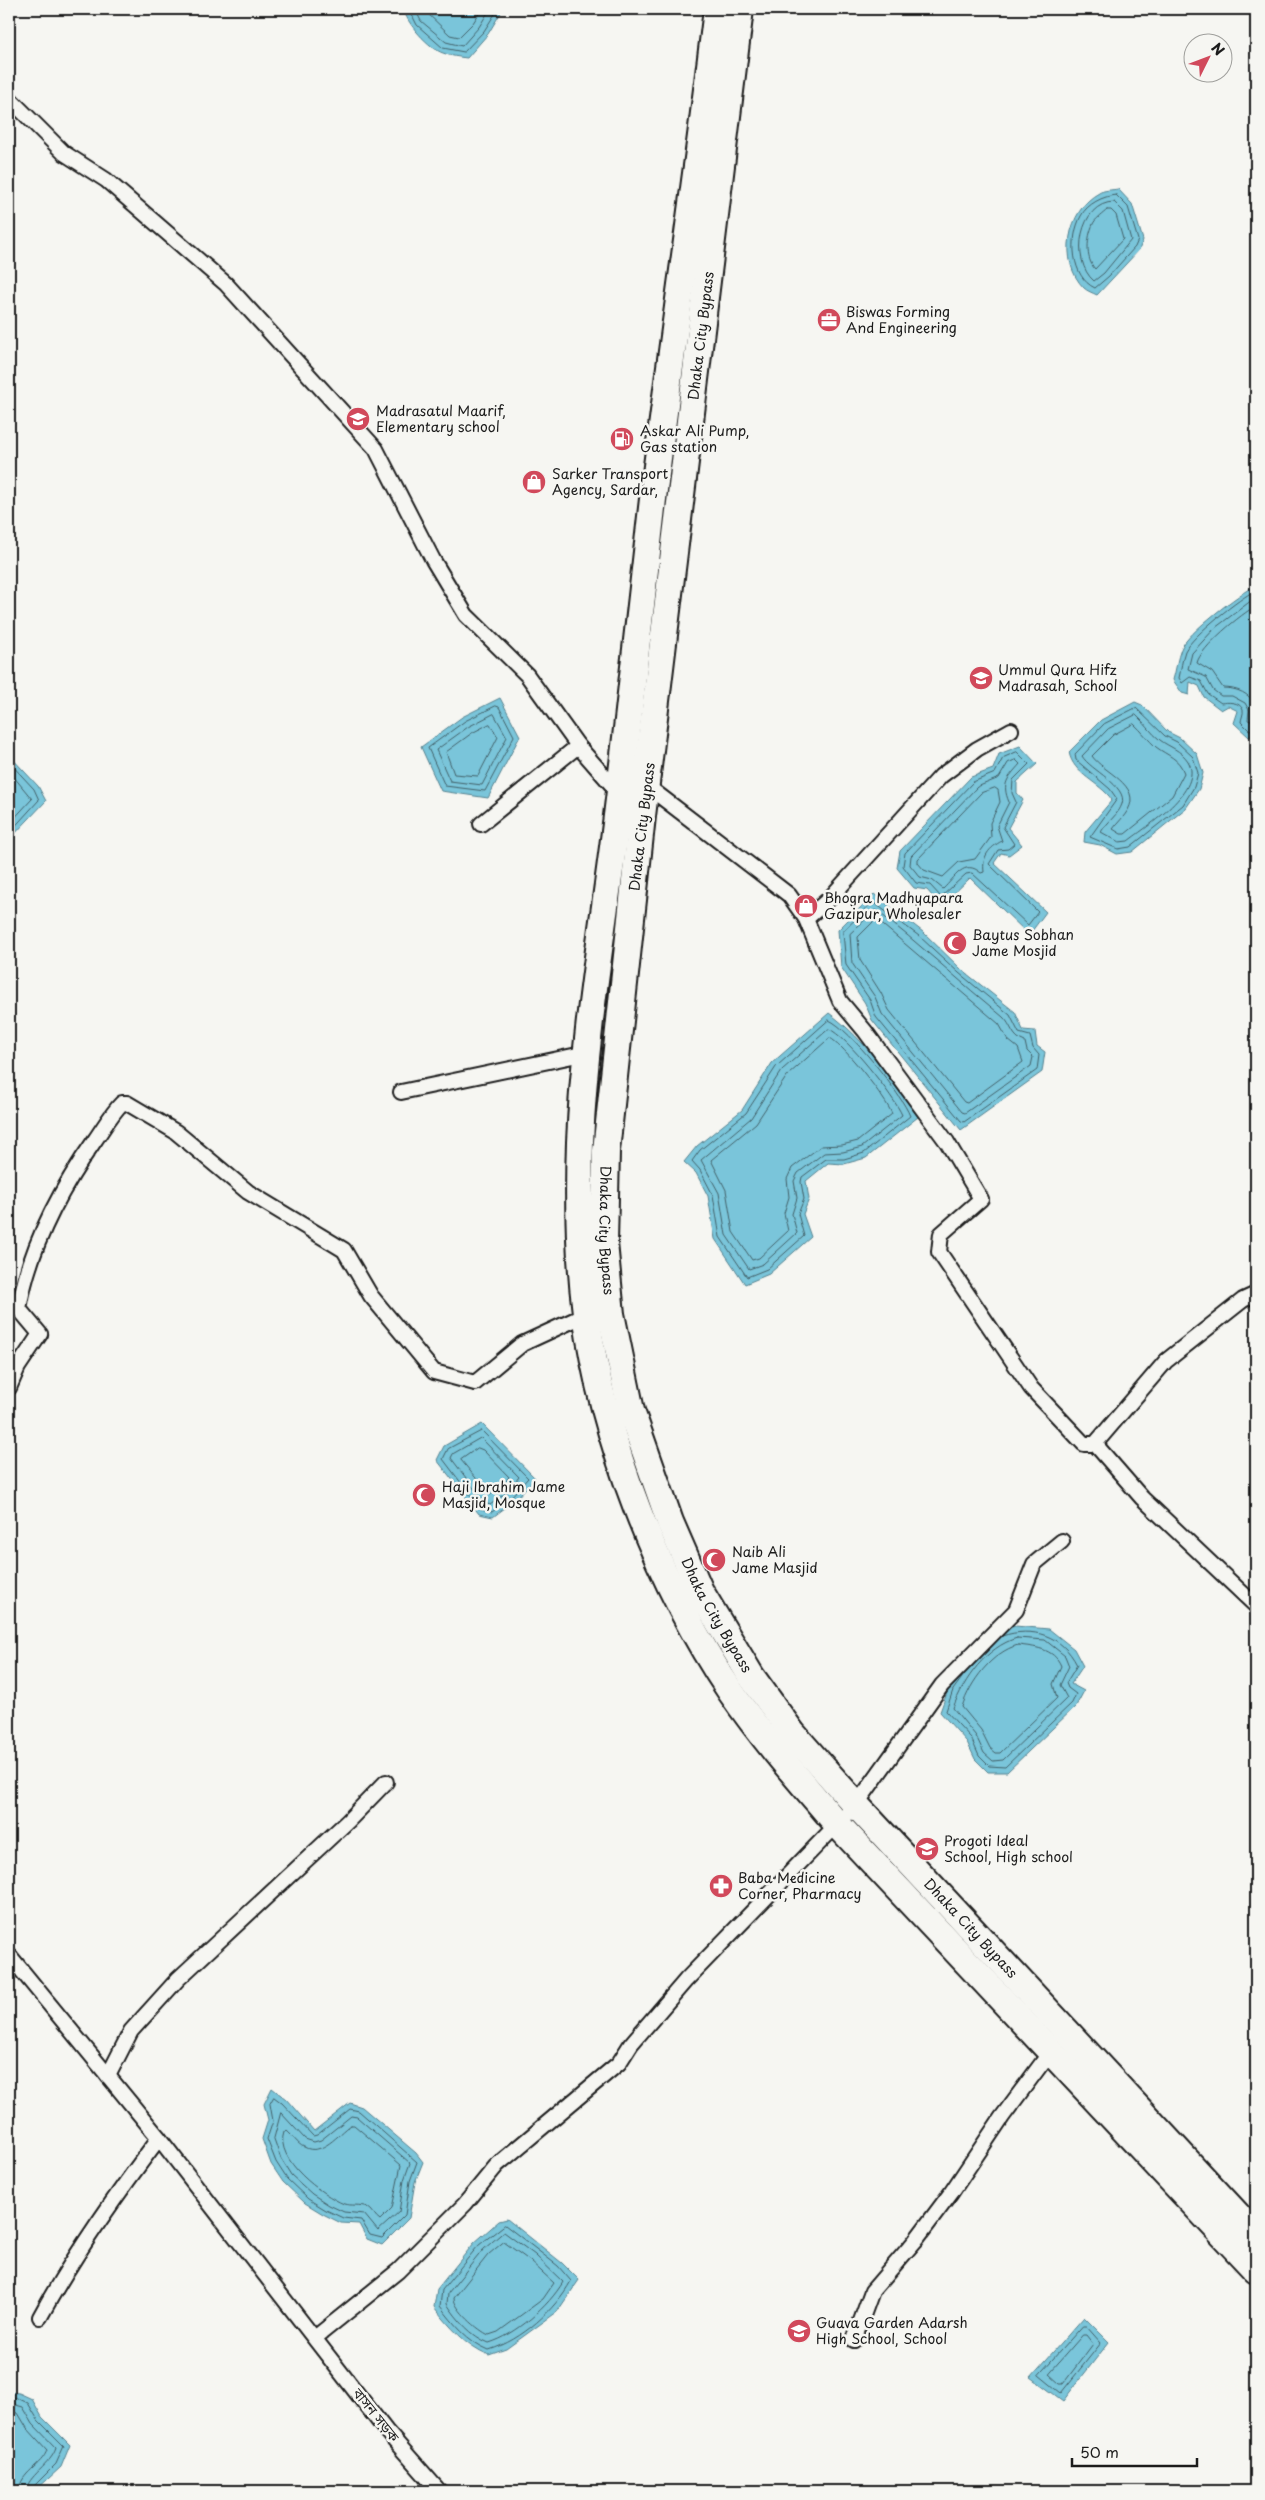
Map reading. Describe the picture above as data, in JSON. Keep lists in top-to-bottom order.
{
  "streets": {
    "highway": ["Dhaka City Bypass"],
    "street": ["বাসন সড়ক"]
  },
  "places": {
    "office": ["Biswas Forming And Engineering"],
    "school or university": [
      "Madrasatul Maarif, Elementary school",
      "Ummul Qura Hifz Madrasah, School",
      "Progoti Ideal School, High school",
      "Guava Garden Adarsh High School, School"
    ],
    "fuel station": ["Askar Ali Pump, Gas station"],
    "shop": ["Sarker Transport Agency, Sardar,", "Bhogra Madhyapara Gazipur, Wholesaler"],
    "mosque": ["Baytus Sobhan Jame Mosjid", "Haji Ibrahim Jame Masjid, Mosque", "Naib Ali Jame Masjid"],
    "pharmacy": ["Baba Medicine Corner, Pharmacy"]
  },
  "scale_bar": "50 m",
  "north": "top right"
}
